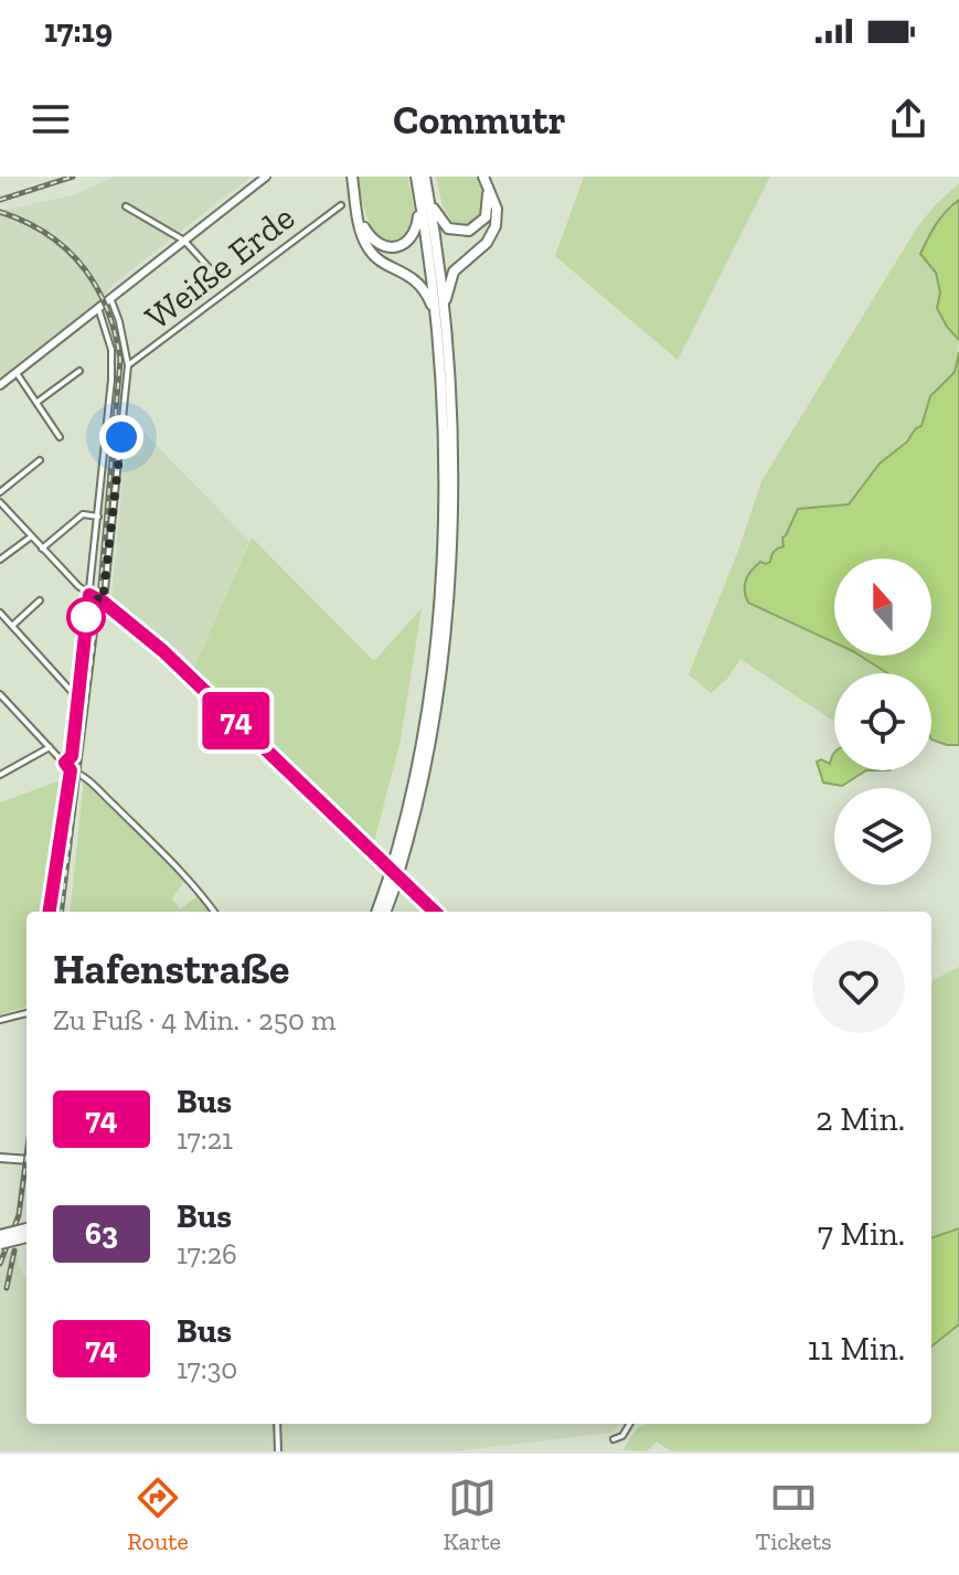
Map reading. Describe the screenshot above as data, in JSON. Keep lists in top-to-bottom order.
{
  "streets": {
    "street": ["Weiße Erde"]
  },
  "lines": ["bus line 74"],
  "north": "top",
  "page": {
    "status": "17:19",
    "header": "Commutr",
    "on_map": "74",
    "heading": ["Hafenstraße", "Zu Fuß · 4 Min. · 250 m"],
    "list": [
      {
        "mark": "74",
        "name": "Bus",
        "note": "17:21",
        "value": "2 Min."
      },
      {
        "mark": "63",
        "name": "Bus",
        "note": "17:26",
        "value": "7 Min."
      },
      {
        "mark": "74",
        "name": "Bus",
        "note": "17:30",
        "value": "11 Min."
      }
    ],
    "tabs": ["Route", "Karte", "Tickets"]
  }
}
